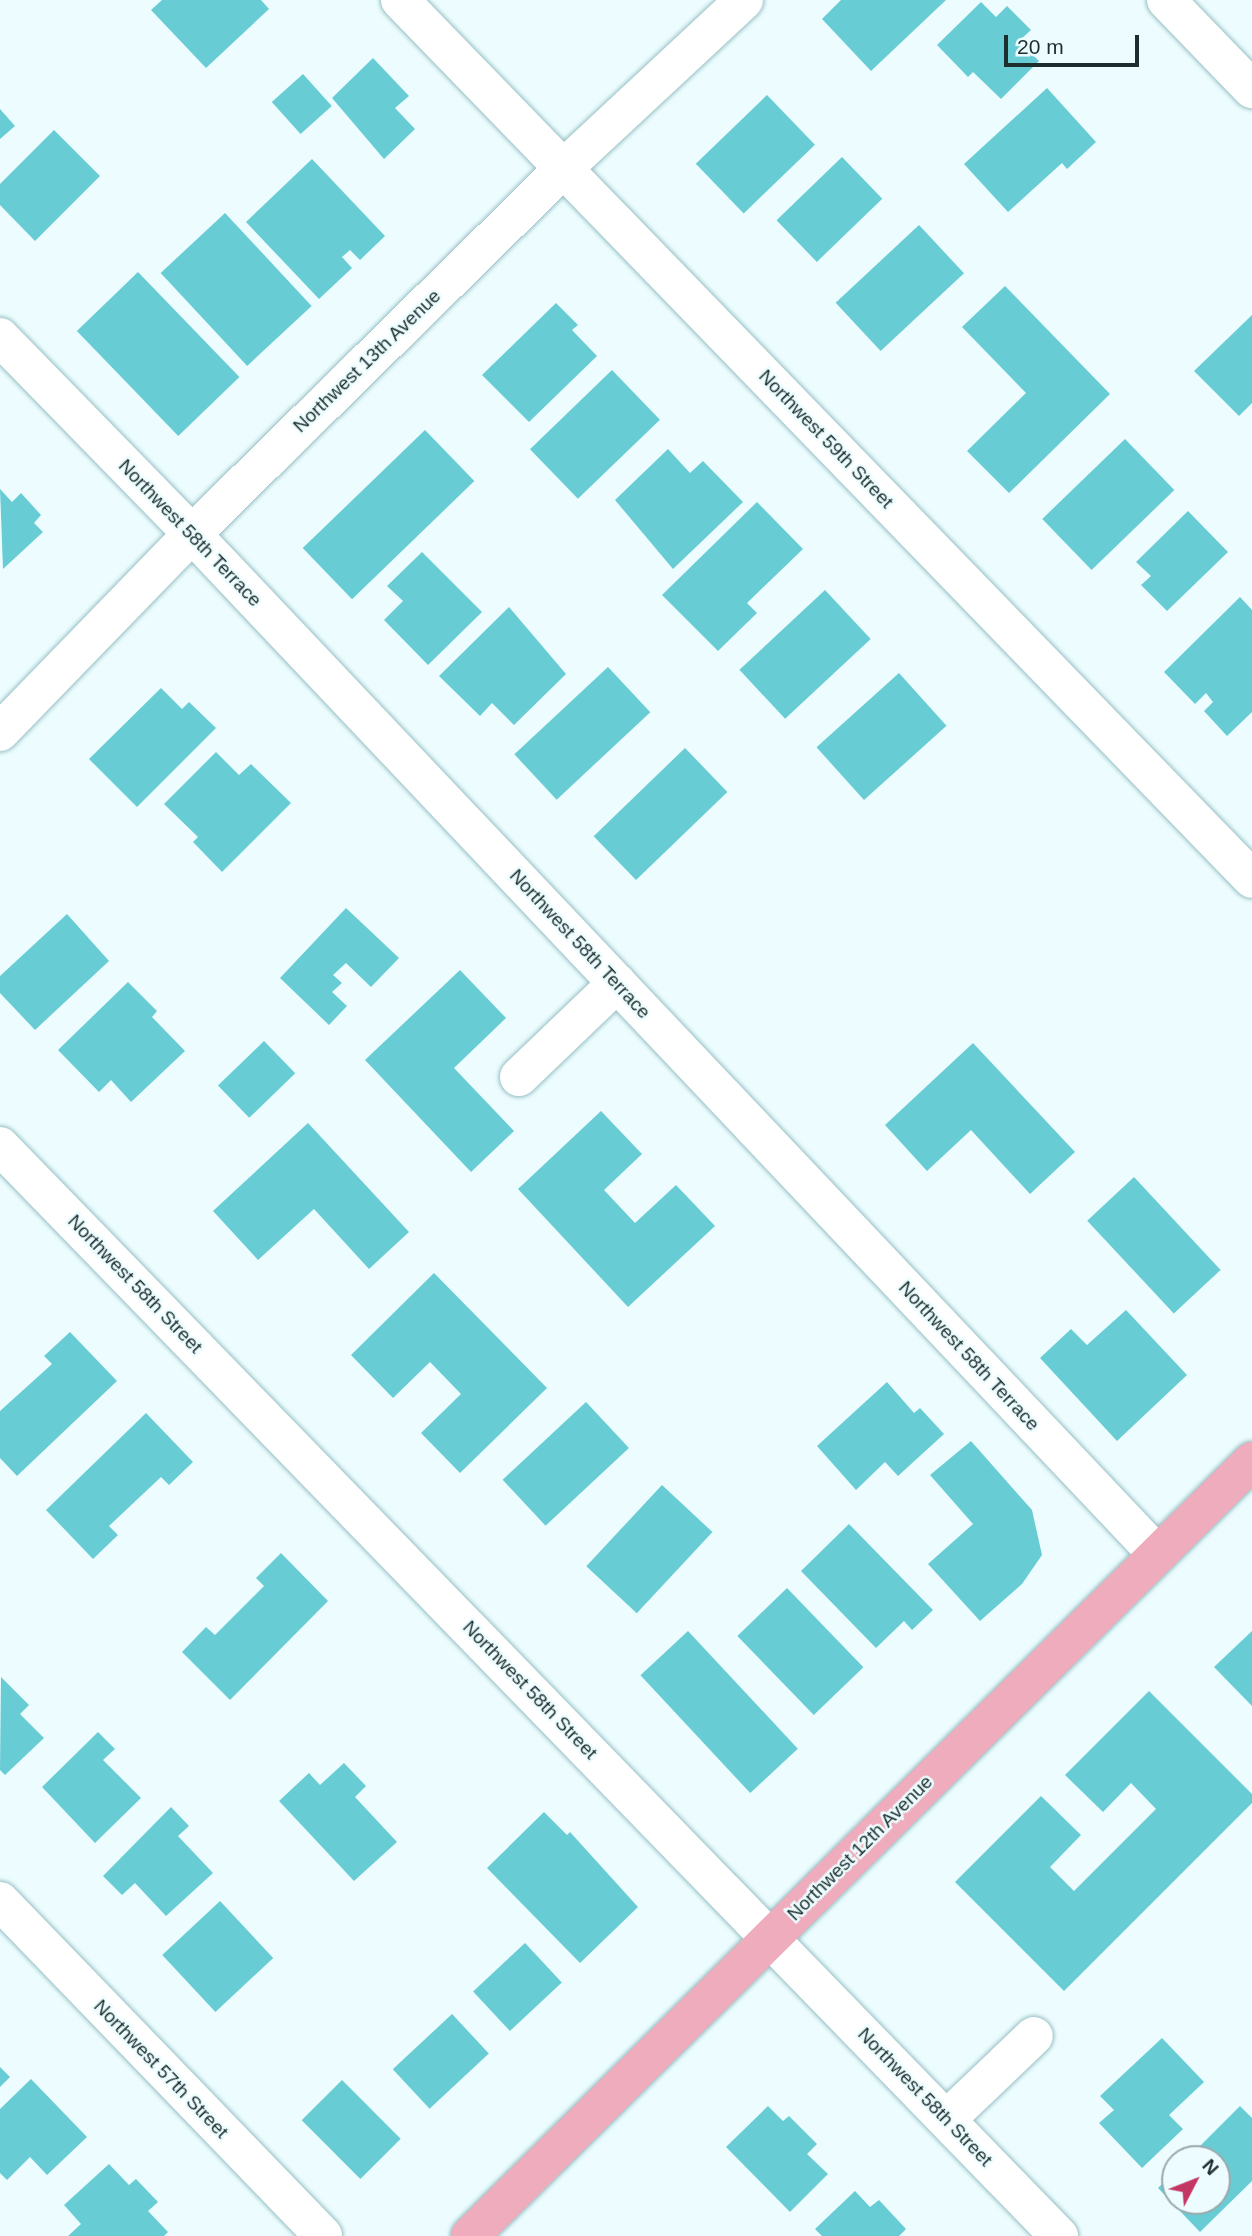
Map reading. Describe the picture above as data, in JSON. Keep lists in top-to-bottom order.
{
  "streets": {
    "main road": ["Northwest 12th Avenue"],
    "street": [
      "Northwest 13th Avenue",
      "Northwest 59th Street",
      "Northwest 58th Terrace",
      "Northwest 58th Street",
      "Northwest 57th Street"
    ]
  },
  "crossings": [
    ["Northwest 13th Avenue", "Northwest 59th Street"],
    ["Northwest 13th Avenue", "Northwest 58th Terrace"],
    ["Northwest 58th Terrace", "Northwest 12th Avenue"],
    ["Northwest 58th Street", "Northwest 12th Avenue"]
  ],
  "scale_bar": "20 m",
  "north": "top right"
}
